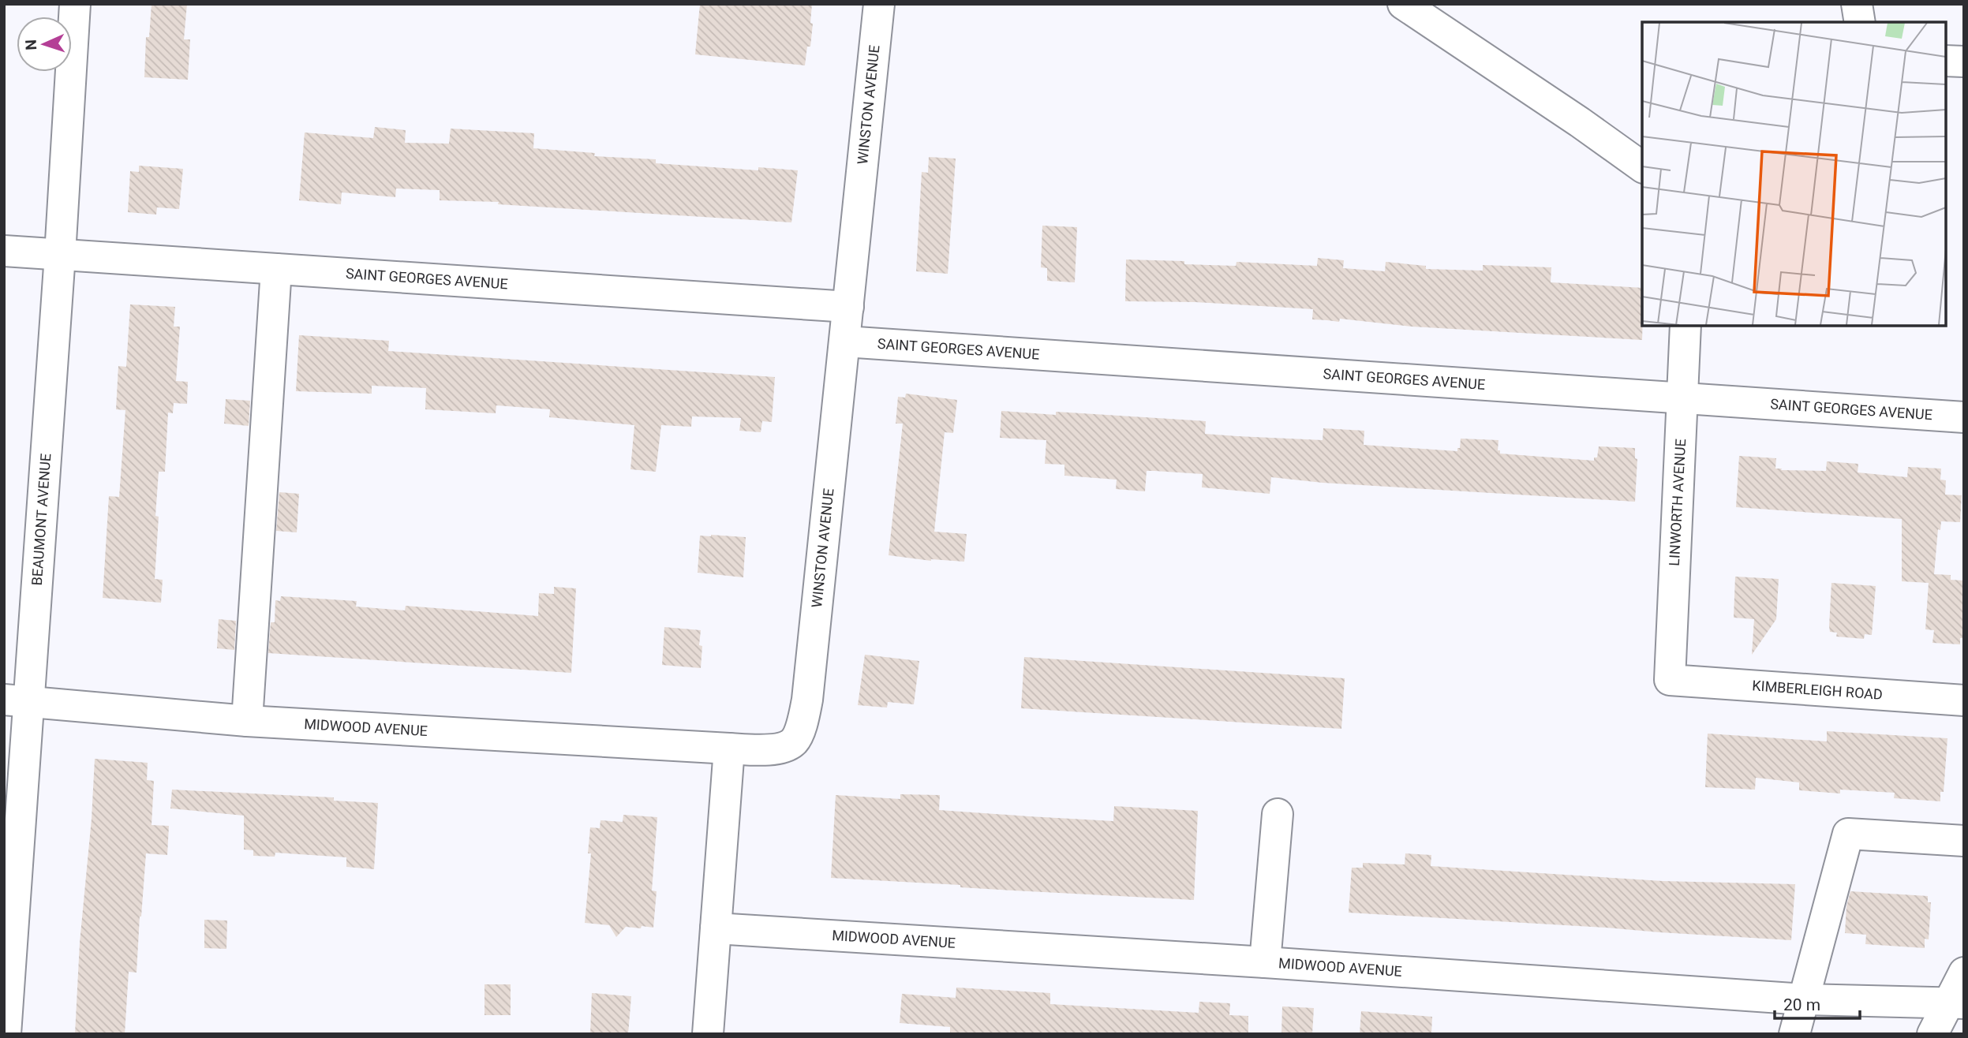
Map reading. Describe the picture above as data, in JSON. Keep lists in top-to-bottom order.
{
  "streets": {
    "street": [
      "WINSTON AVENUE",
      "SAINT GEORGES AVENUE",
      "LINWORTH AVENUE",
      "BEAUMONT AVENUE",
      "KIMBERLEIGH ROAD",
      "MIDWOOD AVENUE"
    ]
  },
  "crossings": [
    ["WINSTON AVENUE", "SAINT GEORGES AVENUE"],
    ["WINSTON AVENUE", "MIDWOOD AVENUE"],
    ["SAINT GEORGES AVENUE", "LINWORTH AVENUE"],
    ["SAINT GEORGES AVENUE", "BEAUMONT AVENUE"],
    ["LINWORTH AVENUE", "KIMBERLEIGH ROAD"],
    ["BEAUMONT AVENUE", "MIDWOOD AVENUE"]
  ],
  "scale_bar": "20 m",
  "north": "left"
}
